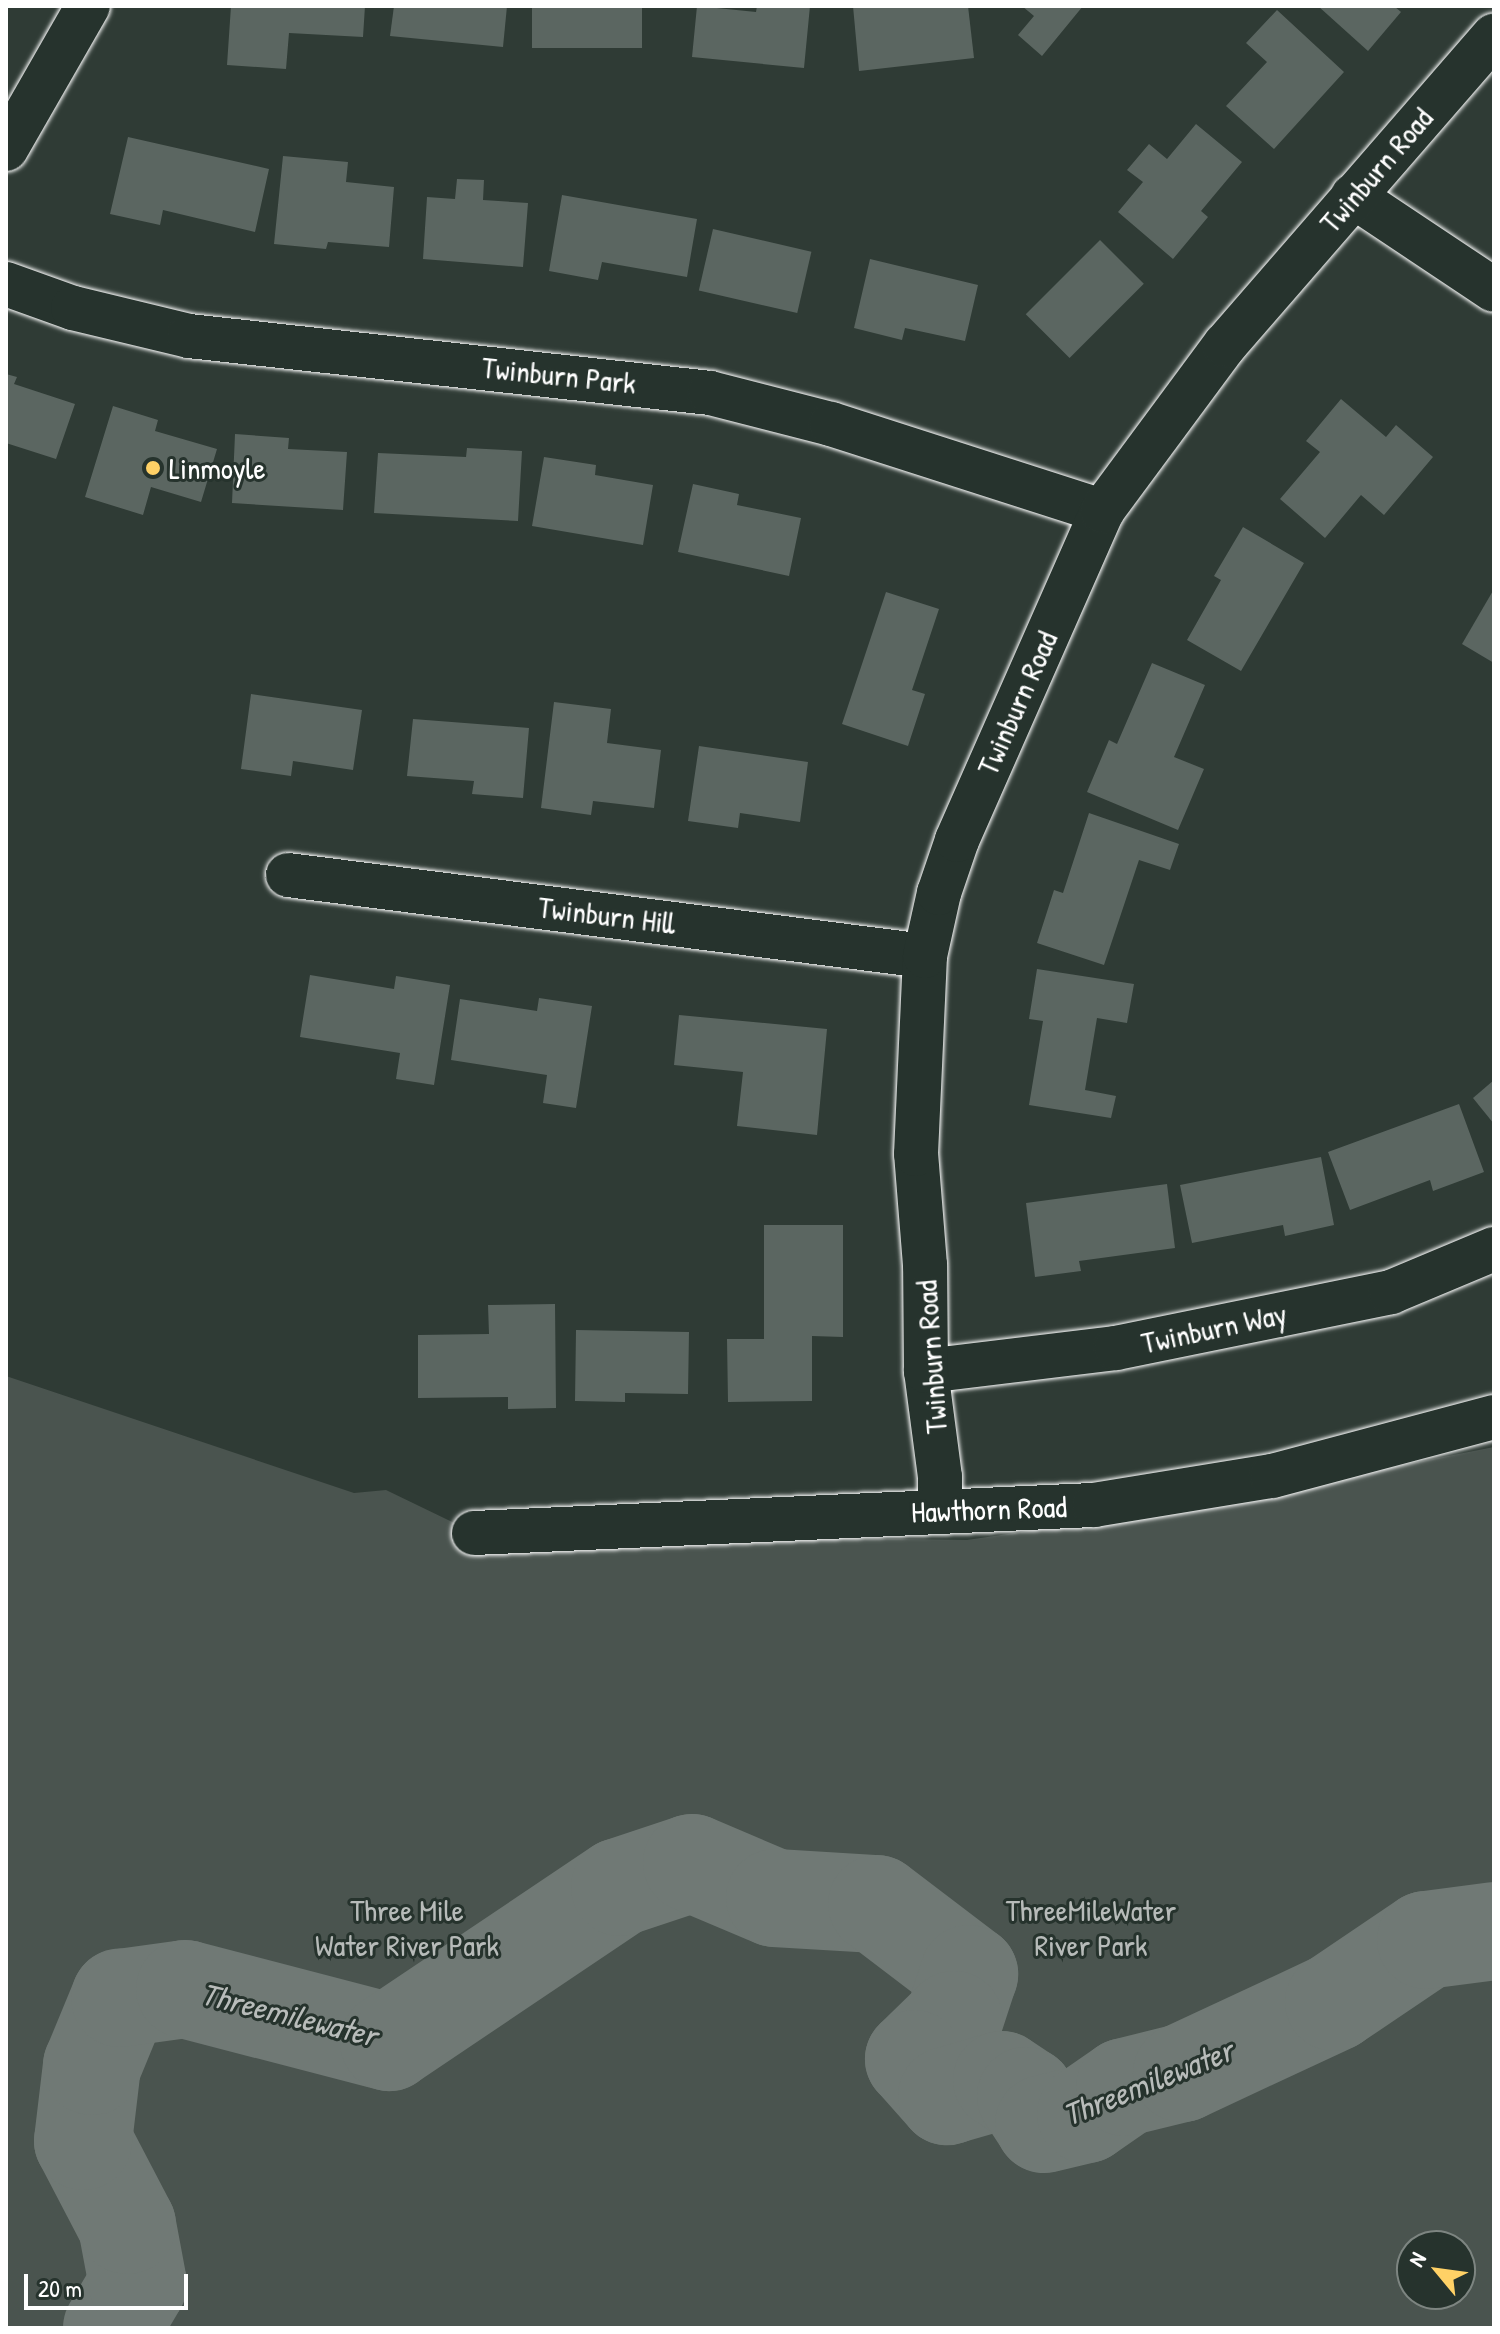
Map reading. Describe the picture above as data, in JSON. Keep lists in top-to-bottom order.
{
  "streets": {
    "street": [
      "Twinburn Road",
      "Twinburn Park",
      "Twinburn Hill",
      "Twinburn Way",
      "Hawthorn Road"
    ]
  },
  "crossings": [
    ["Twinburn Road", "Twinburn Park"],
    ["Twinburn Road", "Twinburn Hill"],
    ["Twinburn Road", "Twinburn Way"],
    ["Twinburn Road", "Hawthorn Road"]
  ],
  "water": ["Threemilewater"],
  "parks": ["Three Mile Water River Park", "ThreeMileWater River Park"],
  "places": ["Linmoyle"],
  "scale_bar": "20 m",
  "north": "top left"
}
